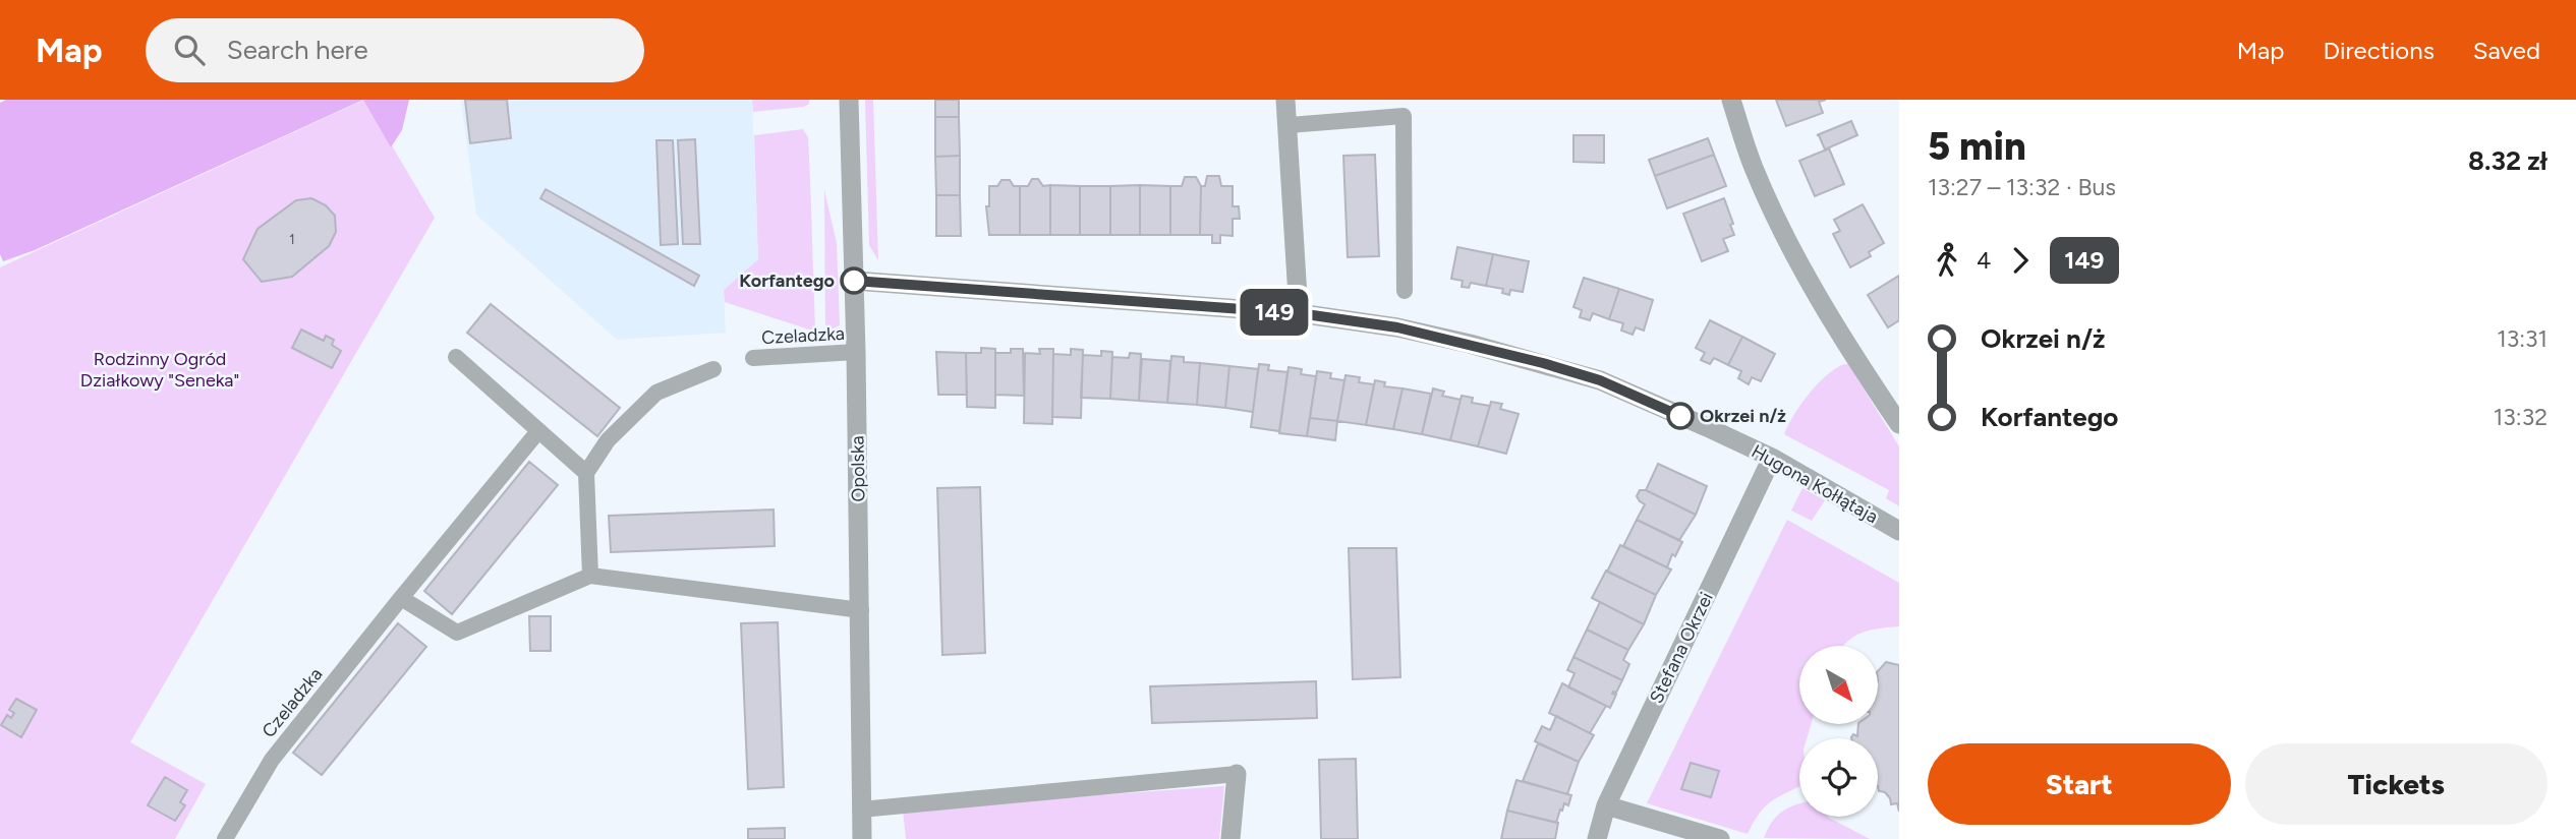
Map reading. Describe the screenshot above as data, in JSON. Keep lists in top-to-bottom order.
{
  "streets": {
    "street": ["Opolska", "Hugona Kołłątaja", "Stefana Okrzei"],
    "lane": ["Czeladzka"]
  },
  "crossings": [
    ["Czeladzka", "Opolska"],
    ["Opolska", "Hugona Kołłątaja"],
    ["Hugona Kołłątaja", "Stefana Okrzei"]
  ],
  "parks": ["Rodzinny Ogród Działkowy \"Seneka\""],
  "places": ["Korfantego", "Okrzei n/ż"],
  "lines": ["bus line 149"],
  "house_numbers": ["1"],
  "north": "bottom right",
  "page": {
    "header": "Map",
    "search": "Search here",
    "nav": ["Map", "Directions", "Saved"],
    "on_map": "149",
    "heading": ["5 min", "13:27 – 13:32 · Bus", "8.32 zł"],
    "legs": ["4", "149"],
    "list": [
      {
        "name": "Okrzei n/ż",
        "value": "13:31"
      },
      {
        "name": "Korfantego",
        "value": "13:32"
      }
    ],
    "buttons": ["Start", "Tickets"]
  }
}
